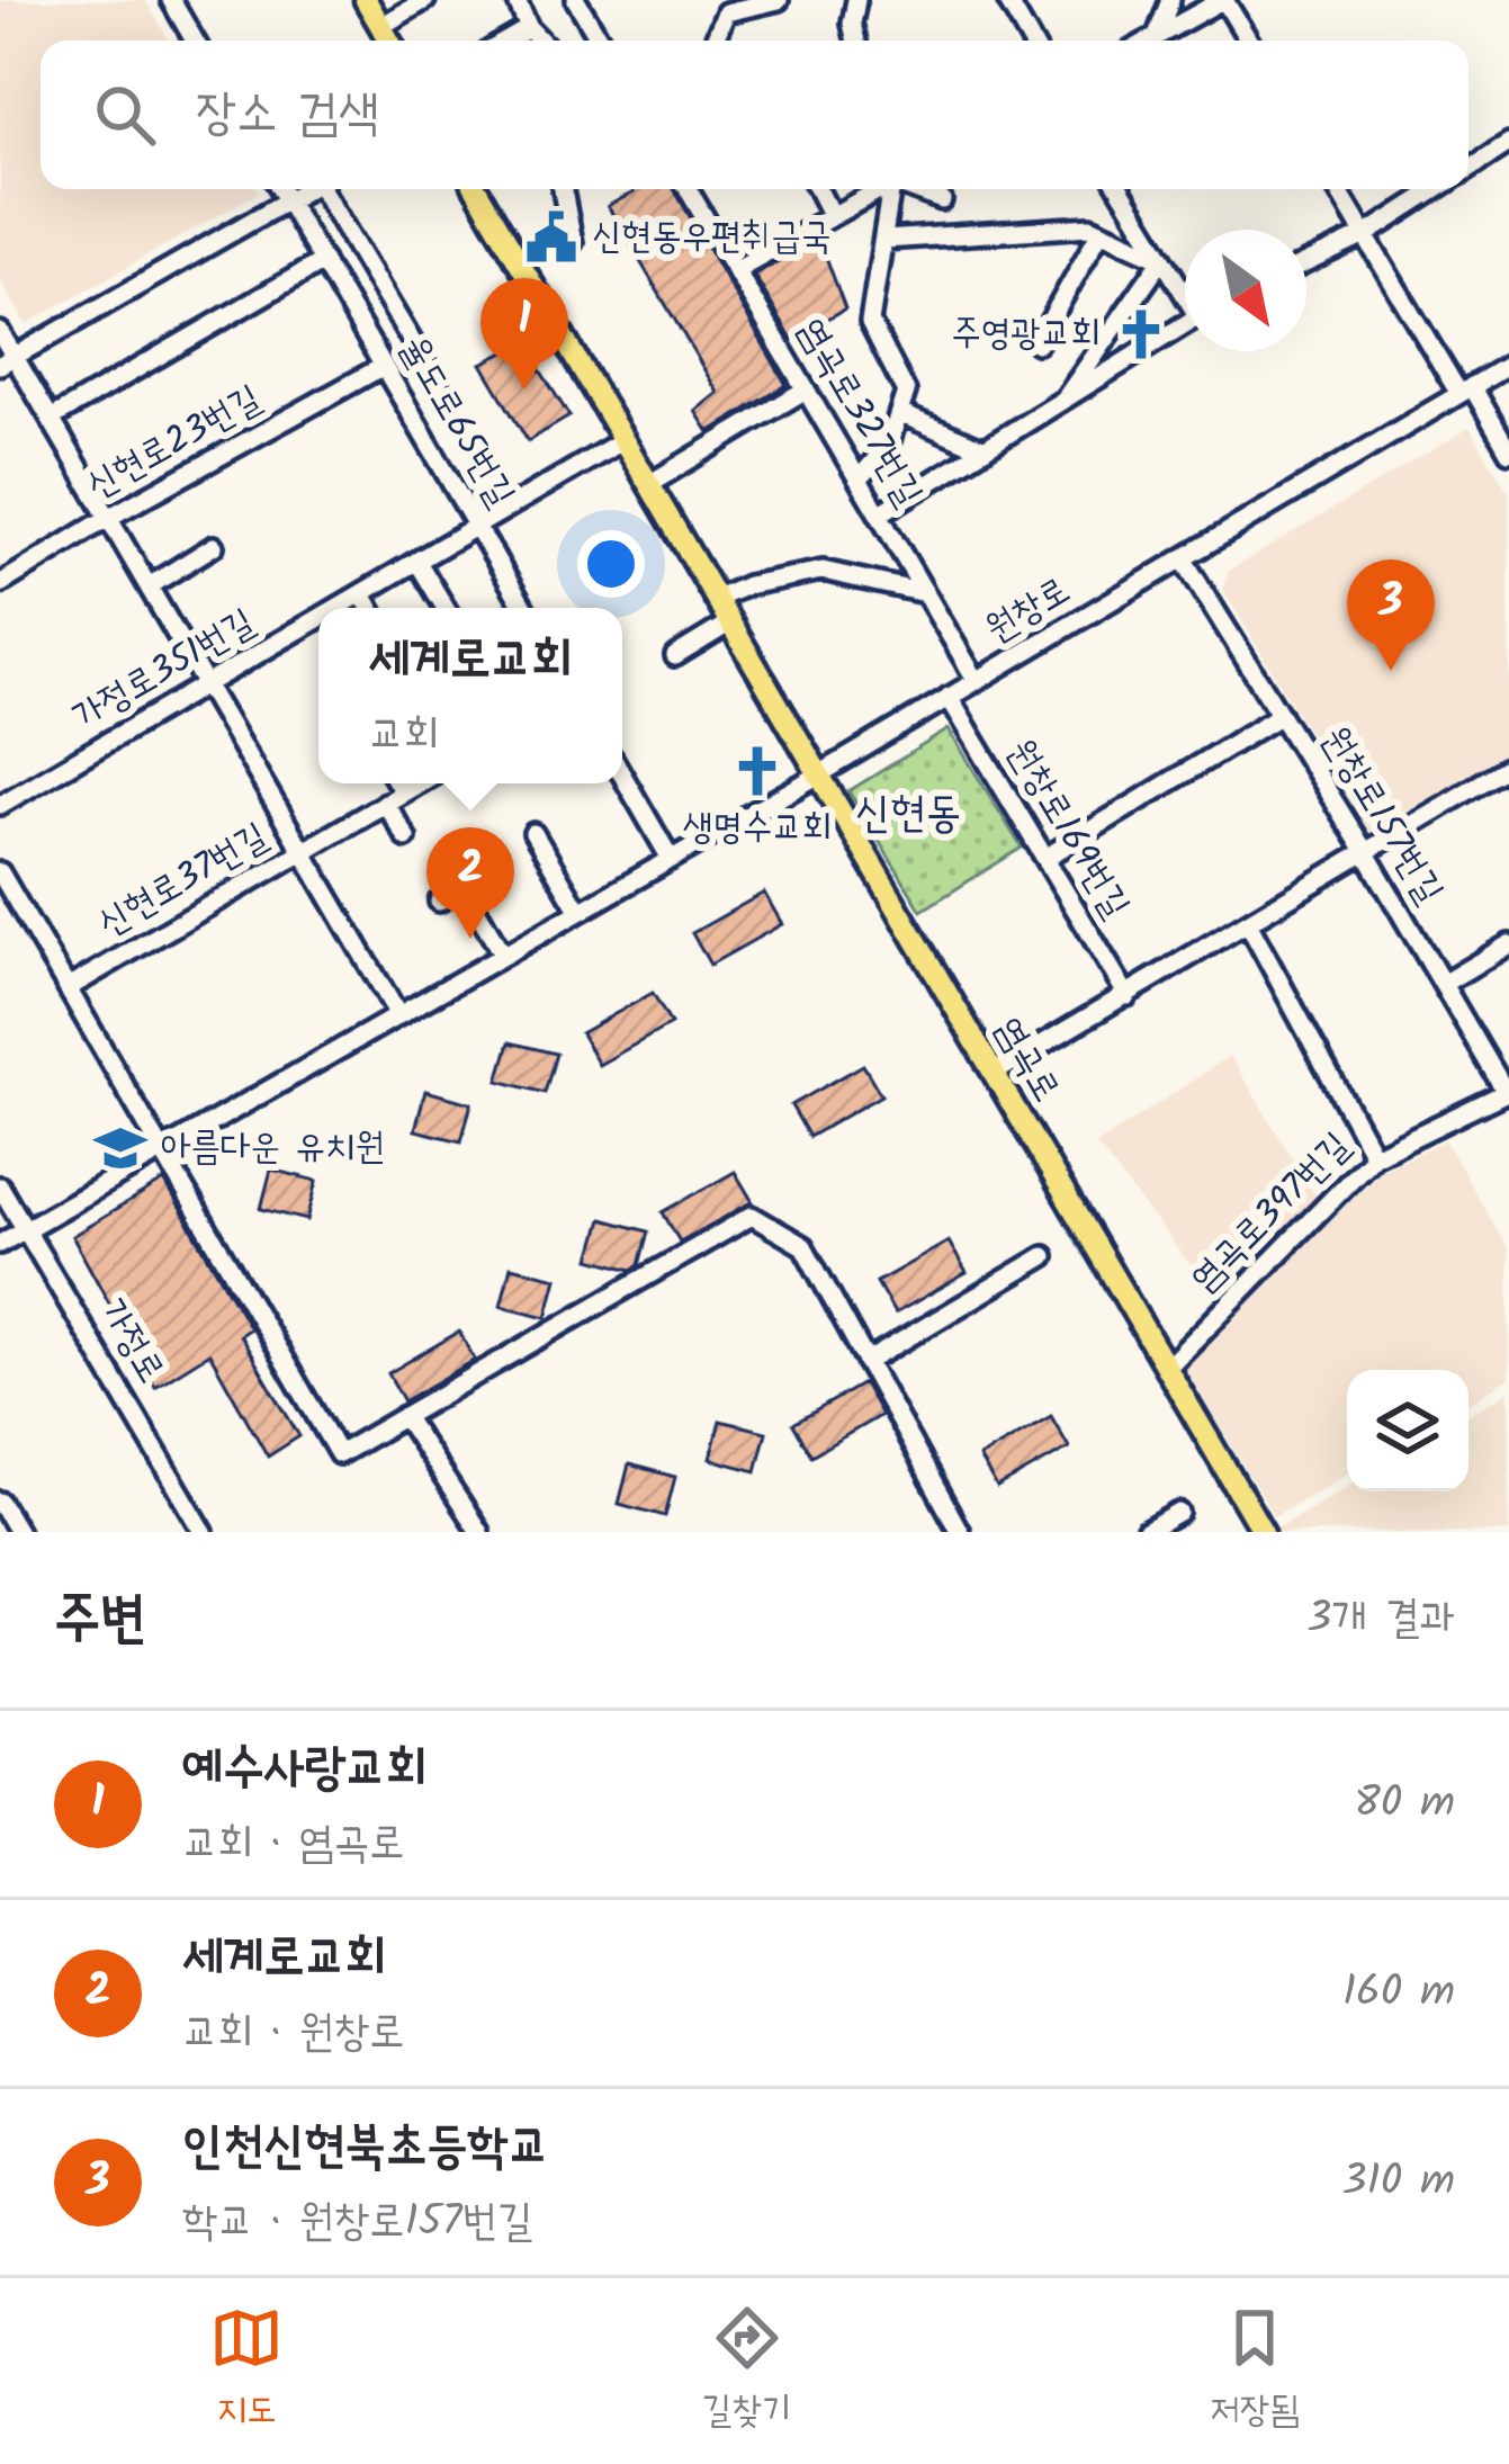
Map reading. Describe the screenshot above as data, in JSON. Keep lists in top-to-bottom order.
{
  "streets": {
    "main road": ["염곡로"],
    "street": [
      "염곡로327번길",
      "율도로65번길",
      "신현로23번길",
      "원창로",
      "가정로351번길",
      "원창로157번길",
      "원창로169번길",
      "신현로37번길",
      "염곡로397번길",
      "가정로"
    ]
  },
  "crossings": [
    ["염곡로327번길", "원창로"],
    ["율도로65번길", "신현로23번길"],
    ["율도로65번길", "가정로351번길"],
    ["원창로", "원창로157번길"],
    ["원창로", "원창로169번길"],
    ["원창로", "염곡로"],
    ["원창로", "가정로"],
    ["가정로351번길", "염곡로"],
    ["원창로157번길", "원창로169번길"],
    ["원창로157번길", "염곡로397번길"],
    ["염곡로", "염곡로397번길"]
  ],
  "districts": ["신현동"],
  "places": {
    "public building": ["신현동우편취급국"],
    "church": ["주영광교회", "생명수교회"],
    "school or university": ["아름다운 유치원"]
  },
  "north": "bottom right",
  "page": {
    "search": "장소 검색",
    "pins": ["1", "3", "2"],
    "popup": ["세계로교회", "교회"],
    "heading": ["주변", "3개 결과"],
    "list": [
      {
        "mark": "1",
        "name": "예수사랑교회",
        "note": "교회 · 염곡로",
        "value": "80 m"
      },
      {
        "mark": "2",
        "name": "세계로교회",
        "note": "교회 · 원창로",
        "value": "160 m"
      },
      {
        "mark": "3",
        "name": "인천신현북초등학교",
        "note": "학교 · 원창로157번길",
        "value": "310 m"
      }
    ],
    "nav": ["지도", "길찾기", "저장됨"]
  }
}
